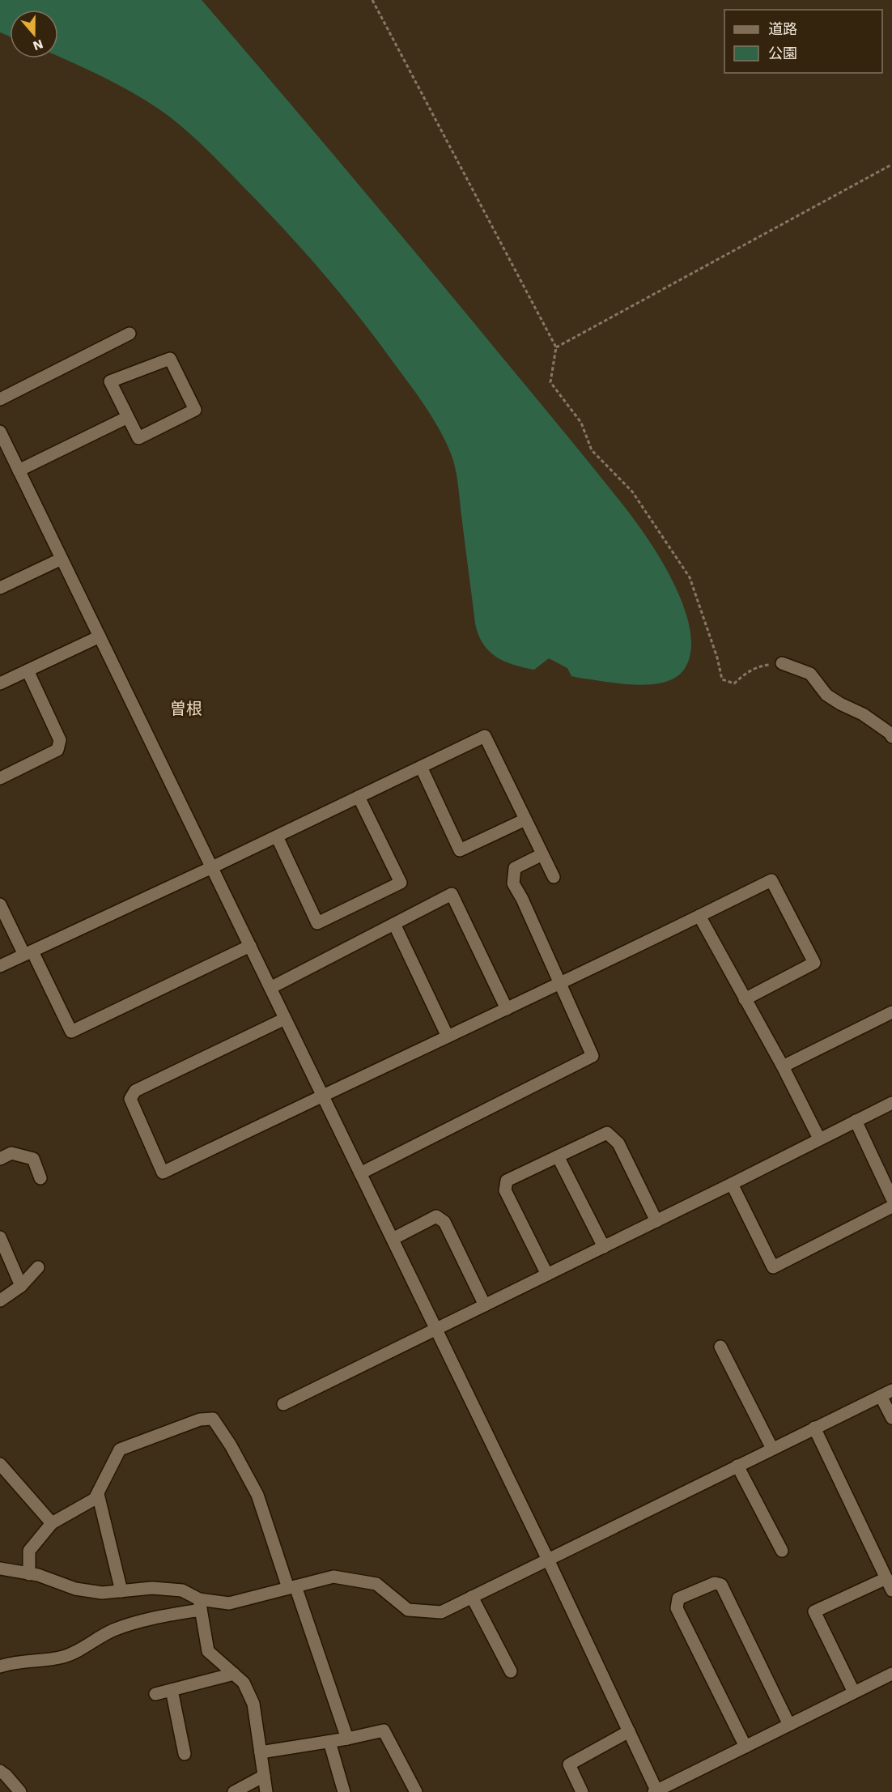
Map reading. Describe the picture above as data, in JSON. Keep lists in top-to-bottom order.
{
  "districts": ["曽根"],
  "legend": ["道路", "公園"],
  "north": "bottom"
}
